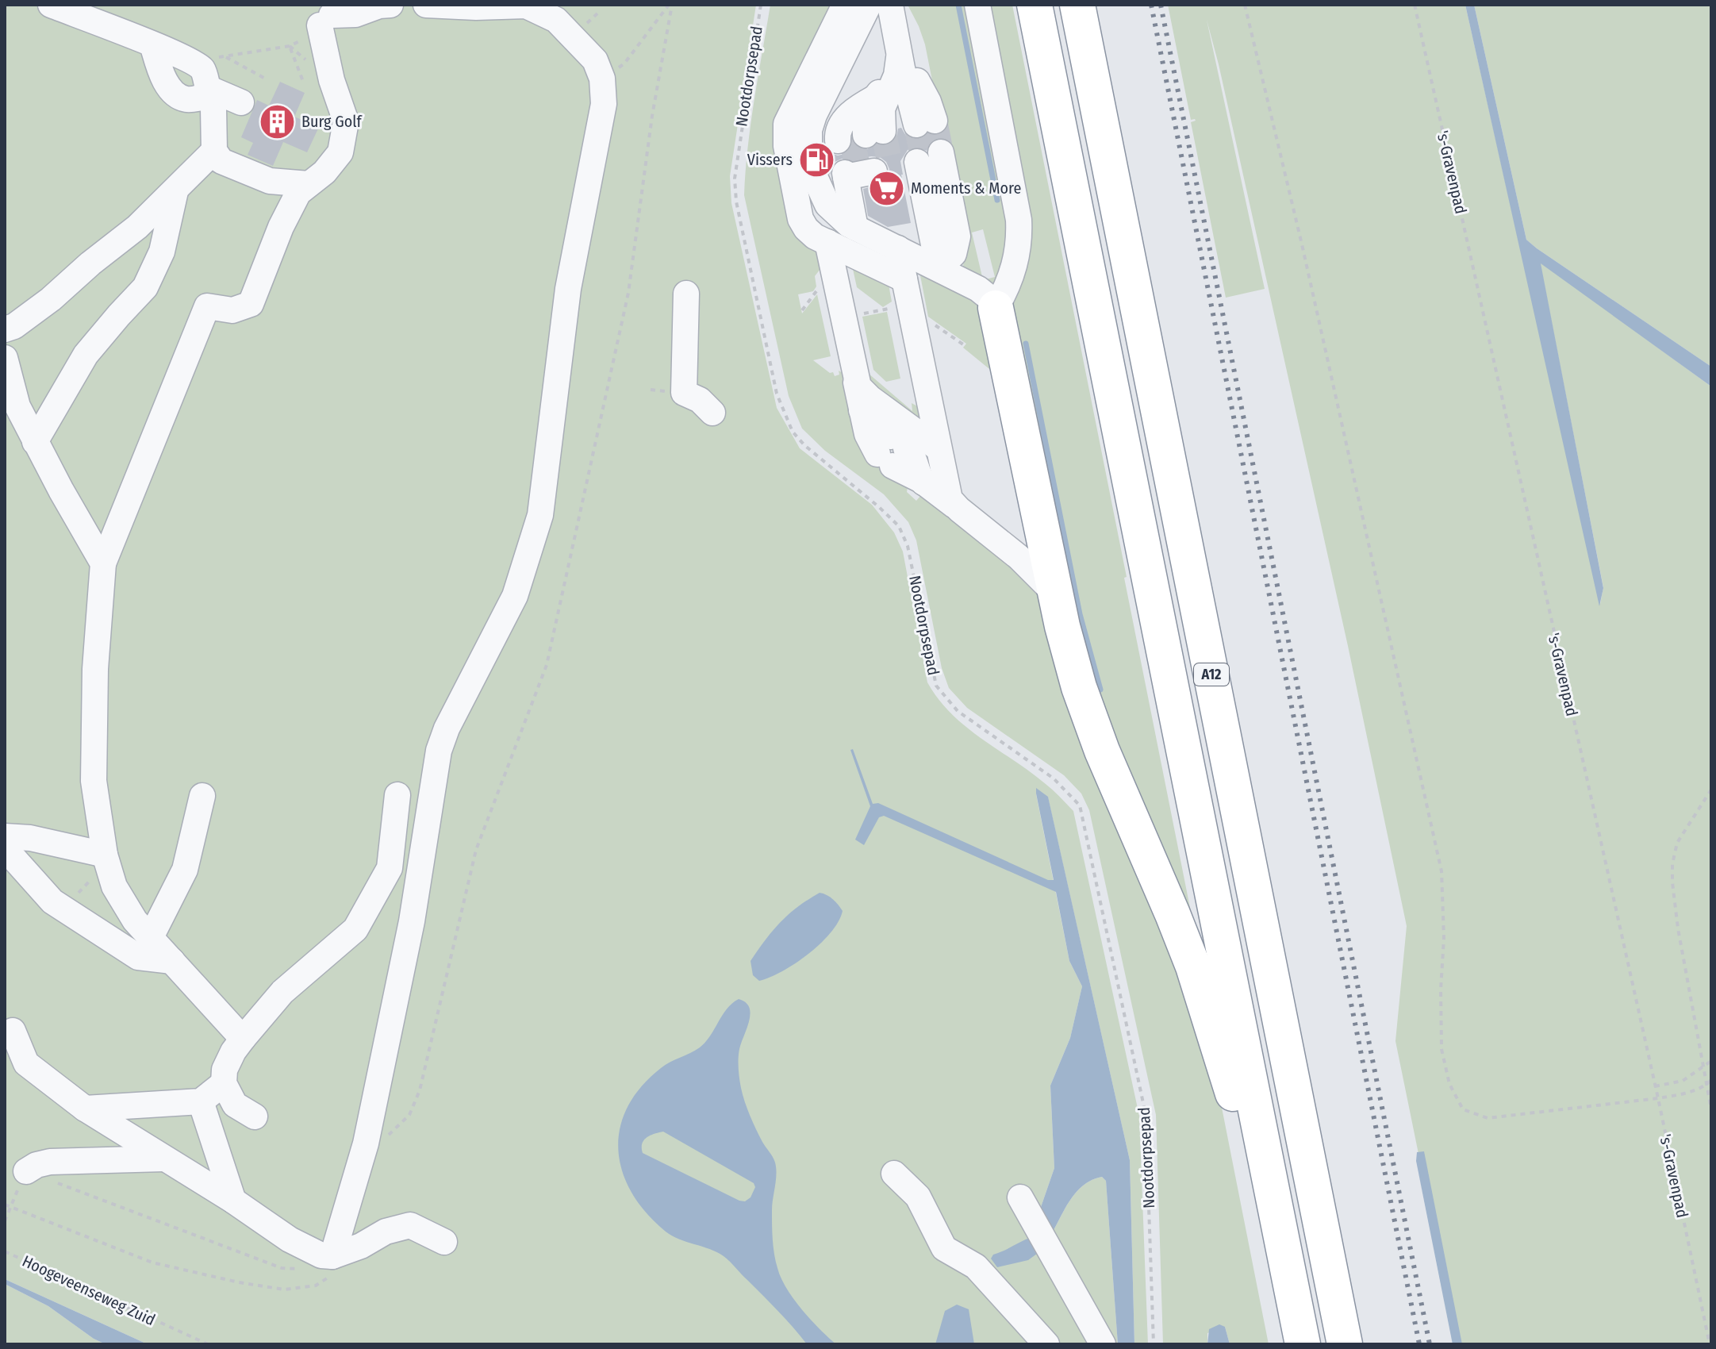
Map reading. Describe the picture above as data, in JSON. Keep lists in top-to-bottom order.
{
  "streets": {
    "highway": ["A12"],
    "path": ["Nootdorpsepad", "'s-Gravenpad", "Hoogeveenseweg Zuid"]
  },
  "places": {
    "building": ["Burg Golf"],
    "fuel station": ["Vissers"],
    "supermarket": ["Moments & More"]
  }
}
